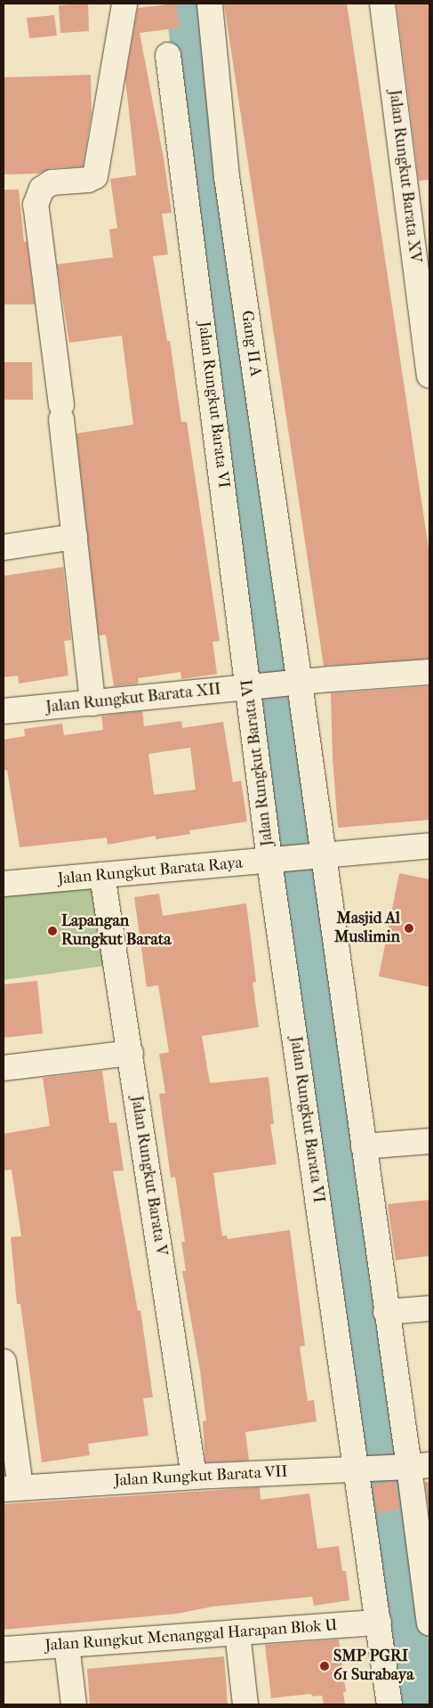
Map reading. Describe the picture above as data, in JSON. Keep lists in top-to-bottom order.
{
  "streets": {
    "street": [
      "Jalan Rungkut Barata XV",
      "Gang II A",
      "Jalan Rungkut Barata VI",
      "Jalan Rungkut Barata XII",
      "Jalan Rungkut Barata Raya",
      "Jalan Rungkut Barata V",
      "Jalan Rungkut Barata VII",
      "Jalan Rungkut Menanggal Harapan Blok U"
    ]
  },
  "crossings": [
    ["Gang II A", "Jalan Rungkut Barata XII"],
    ["Jalan Rungkut Barata VI", "Jalan Rungkut Barata XII"],
    ["Jalan Rungkut Barata VI", "Jalan Rungkut Barata Raya"],
    ["Jalan Rungkut Barata VI", "Jalan Rungkut Barata VII"],
    ["Jalan Rungkut Barata VI", "Jalan Rungkut Menanggal Harapan Blok U"],
    ["Jalan Rungkut Barata Raya", "Jalan Rungkut Barata V"],
    ["Jalan Rungkut Barata V", "Jalan Rungkut Barata VII"]
  ],
  "places": ["Masjid Al Muslimin", "Lapangan Rungkut Barata", "SMP PGRI 61 Surabaya"]
}
